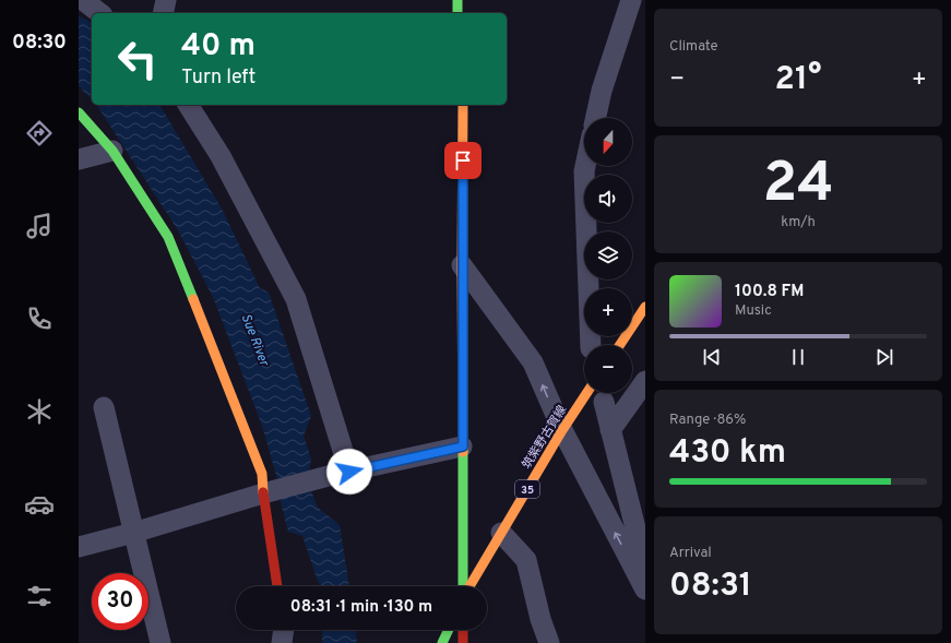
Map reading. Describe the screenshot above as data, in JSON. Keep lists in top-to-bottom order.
{
  "streets": {
    "street": ["筑紫野古賀線", "35"]
  },
  "water": ["Sue River"],
  "north": "bottom",
  "page": {
    "tabs": "08:30",
    "tile": [
      "Climate",
      ["24", "km/h"],
      ["Range · 86%", "430 km"],
      ["Arrival", "08:31"]
    ],
    "turn": ["40 m", "Turn left"],
    "heat": ["−", "21°", "+"],
    "map_buttons": ["+", "−"],
    "song": ["100.8 FM", "Music"],
    "limit": "30",
    "trip": "08:31 · 1 min · 130 m"
  }
}
